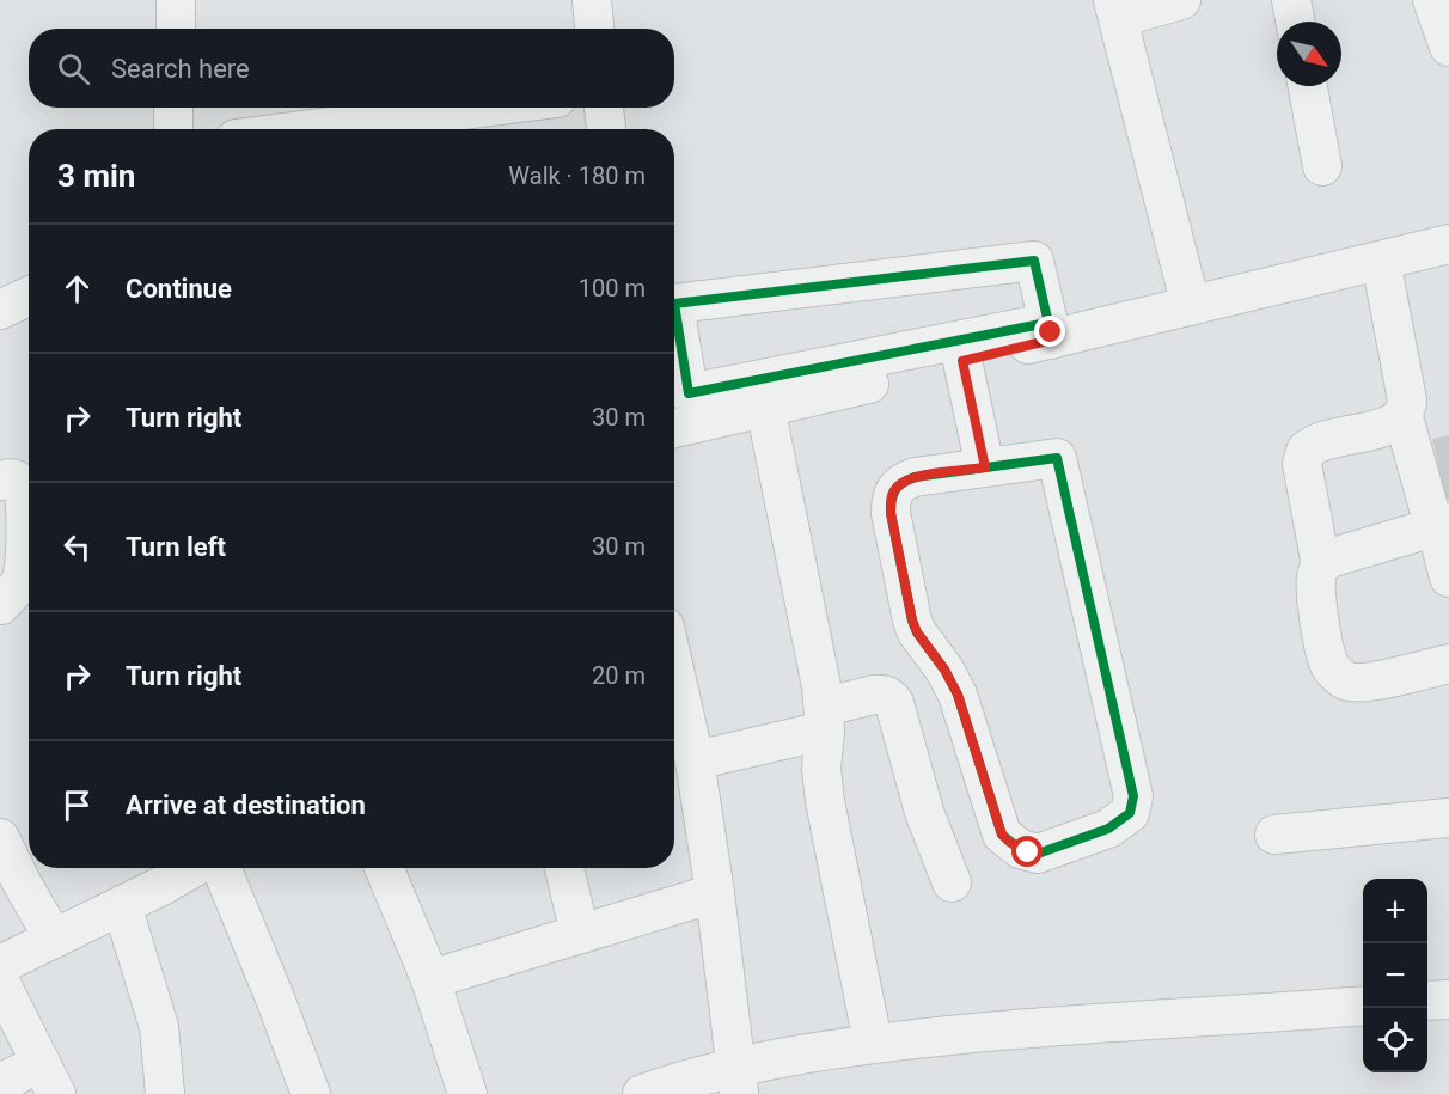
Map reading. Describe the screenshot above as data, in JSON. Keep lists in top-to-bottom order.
{
  "north": "bottom right",
  "page": {
    "search": "Search here",
    "heading": ["3 min", "Walk · 180 m"],
    "list": [
      ["Continue", "100 m"],
      ["Turn right", "30 m"],
      ["Turn left", "30 m"],
      ["Turn right", "20 m"],
      "Arrive at destination"
    ],
    "map_buttons": ["+", "−"]
  }
}
